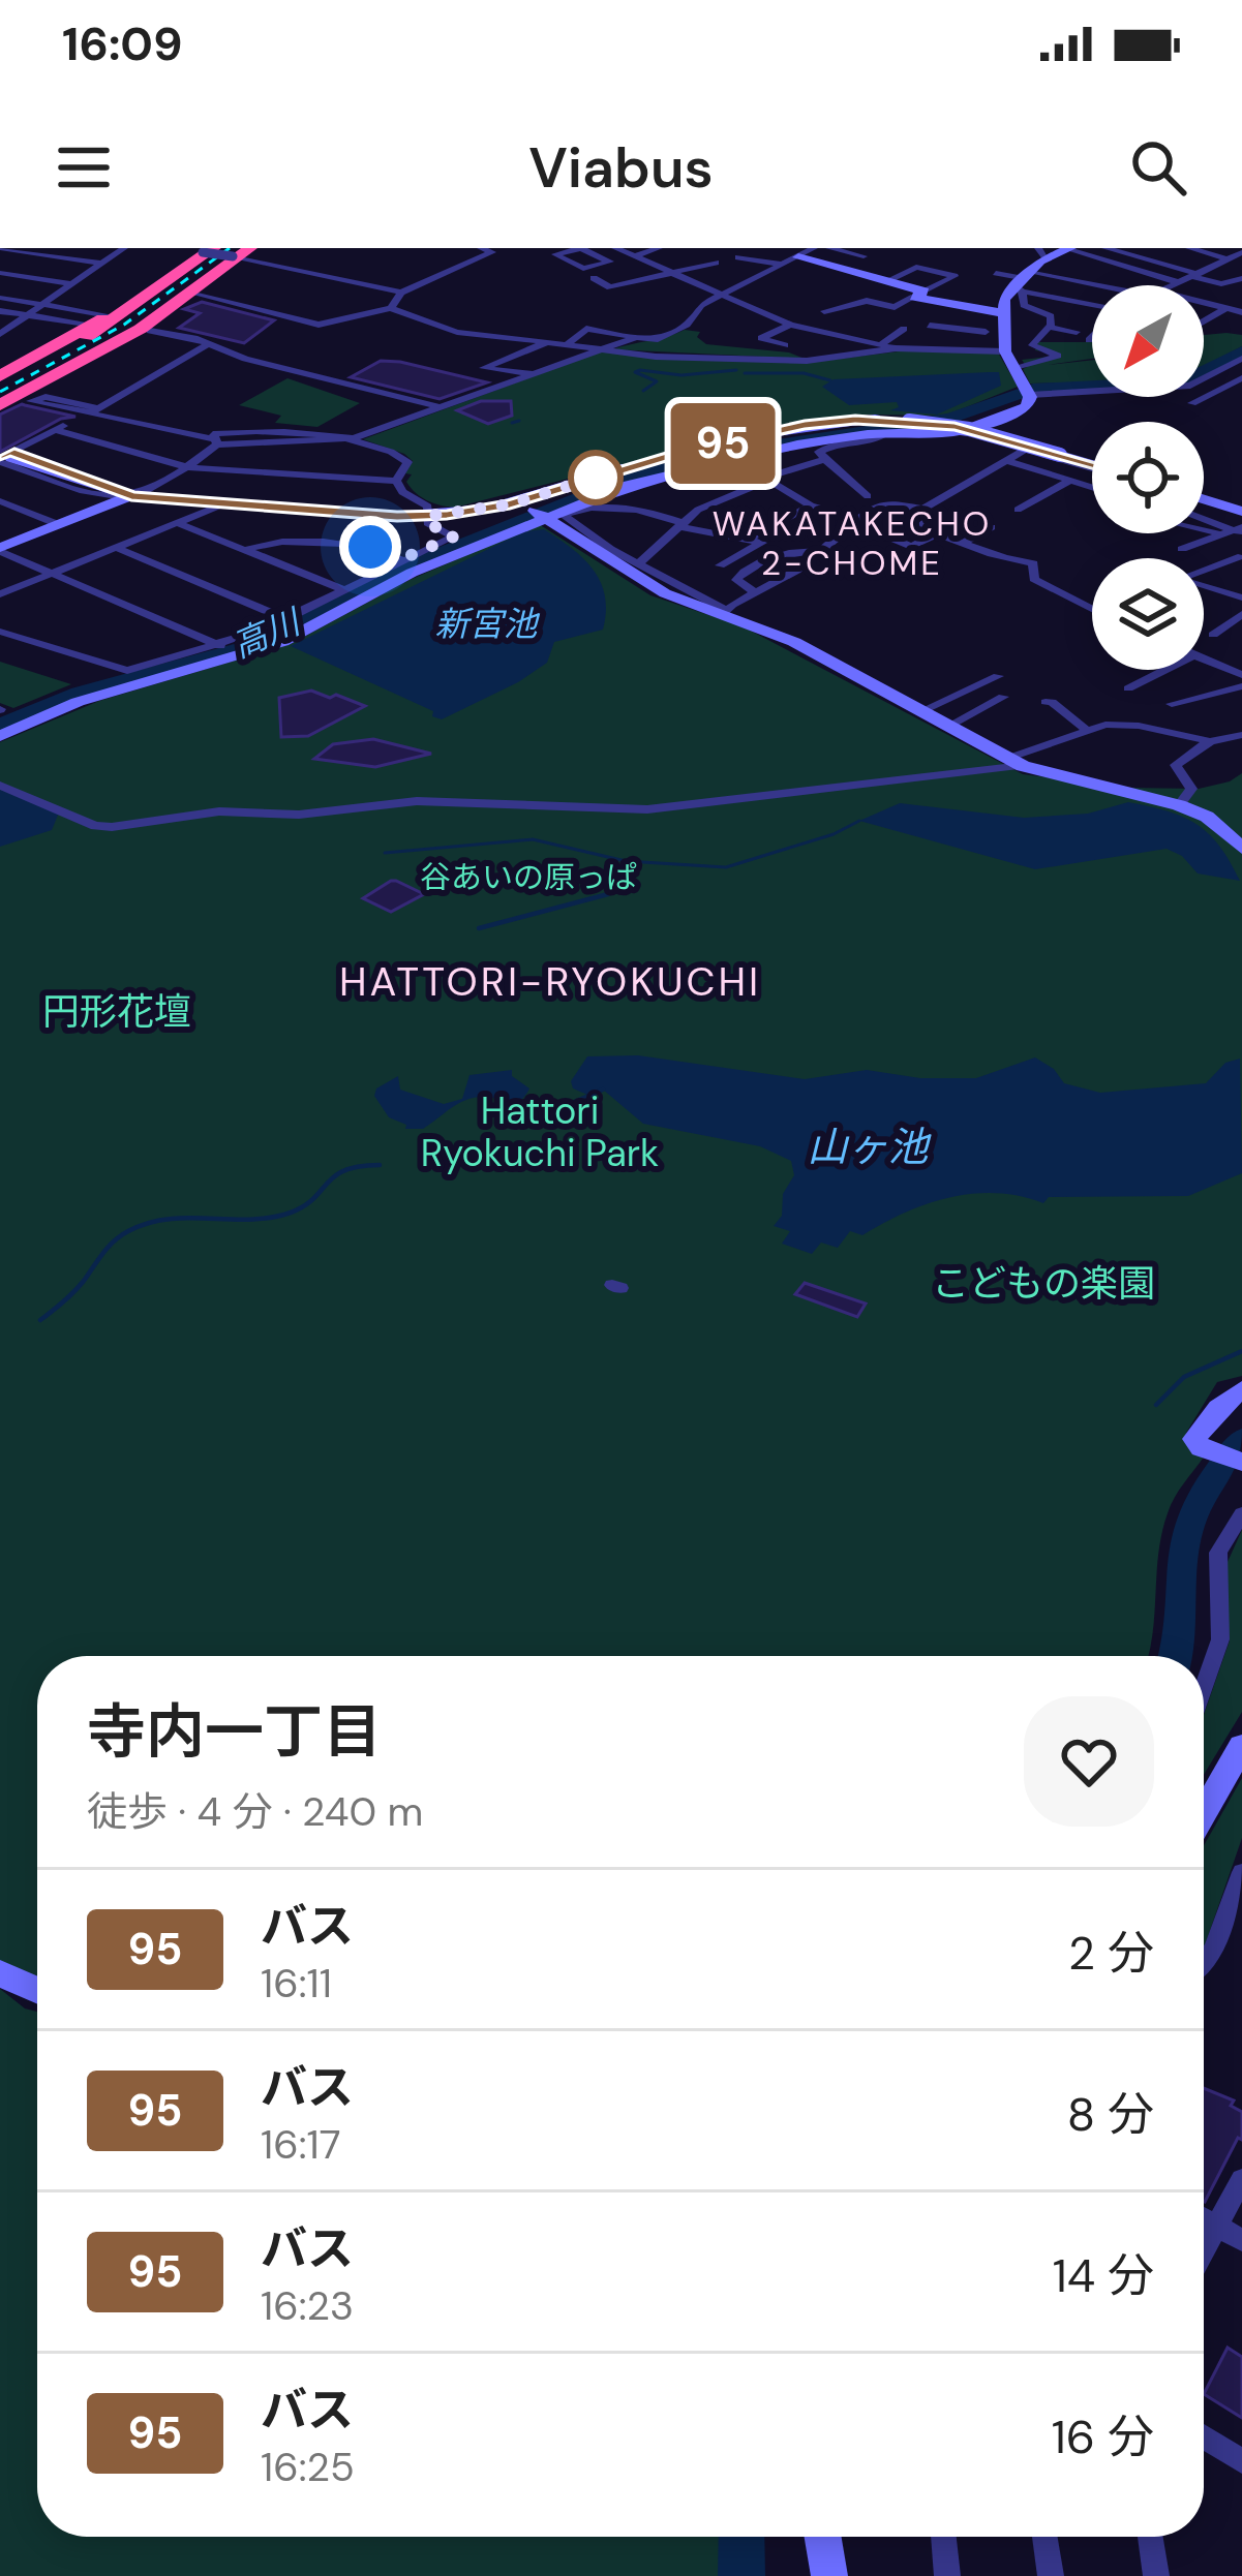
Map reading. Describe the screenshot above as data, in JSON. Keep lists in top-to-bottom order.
{
  "districts": ["WAKATAKECHO 2-CHOME", "HATTORI-RYOKUCHI"],
  "water": ["新宮池", "高川", "山ヶ池"],
  "parks": [
    "谷あいの原っぱ",
    "円形花壇",
    "Hattori Ryokuchi Park",
    "こどもの楽園"
  ],
  "lines": ["bus line 95"],
  "north": "bottom left",
  "page": {
    "status": "16:09",
    "header": "Viabus",
    "on_map": "95",
    "heading": ["寺内一丁目", "徒歩 · 4 分 · 240 m"],
    "list": [
      {
        "mark": "95",
        "name": "バス",
        "note": "16:11",
        "value": "2 分"
      },
      {
        "mark": "95",
        "name": "バス",
        "note": "16:17",
        "value": "8 分"
      },
      {
        "mark": "95",
        "name": "バス",
        "note": "16:23",
        "value": "14 分"
      },
      {
        "mark": "95",
        "name": "バス",
        "note": "16:25",
        "value": "16 分"
      }
    ]
  }
}
